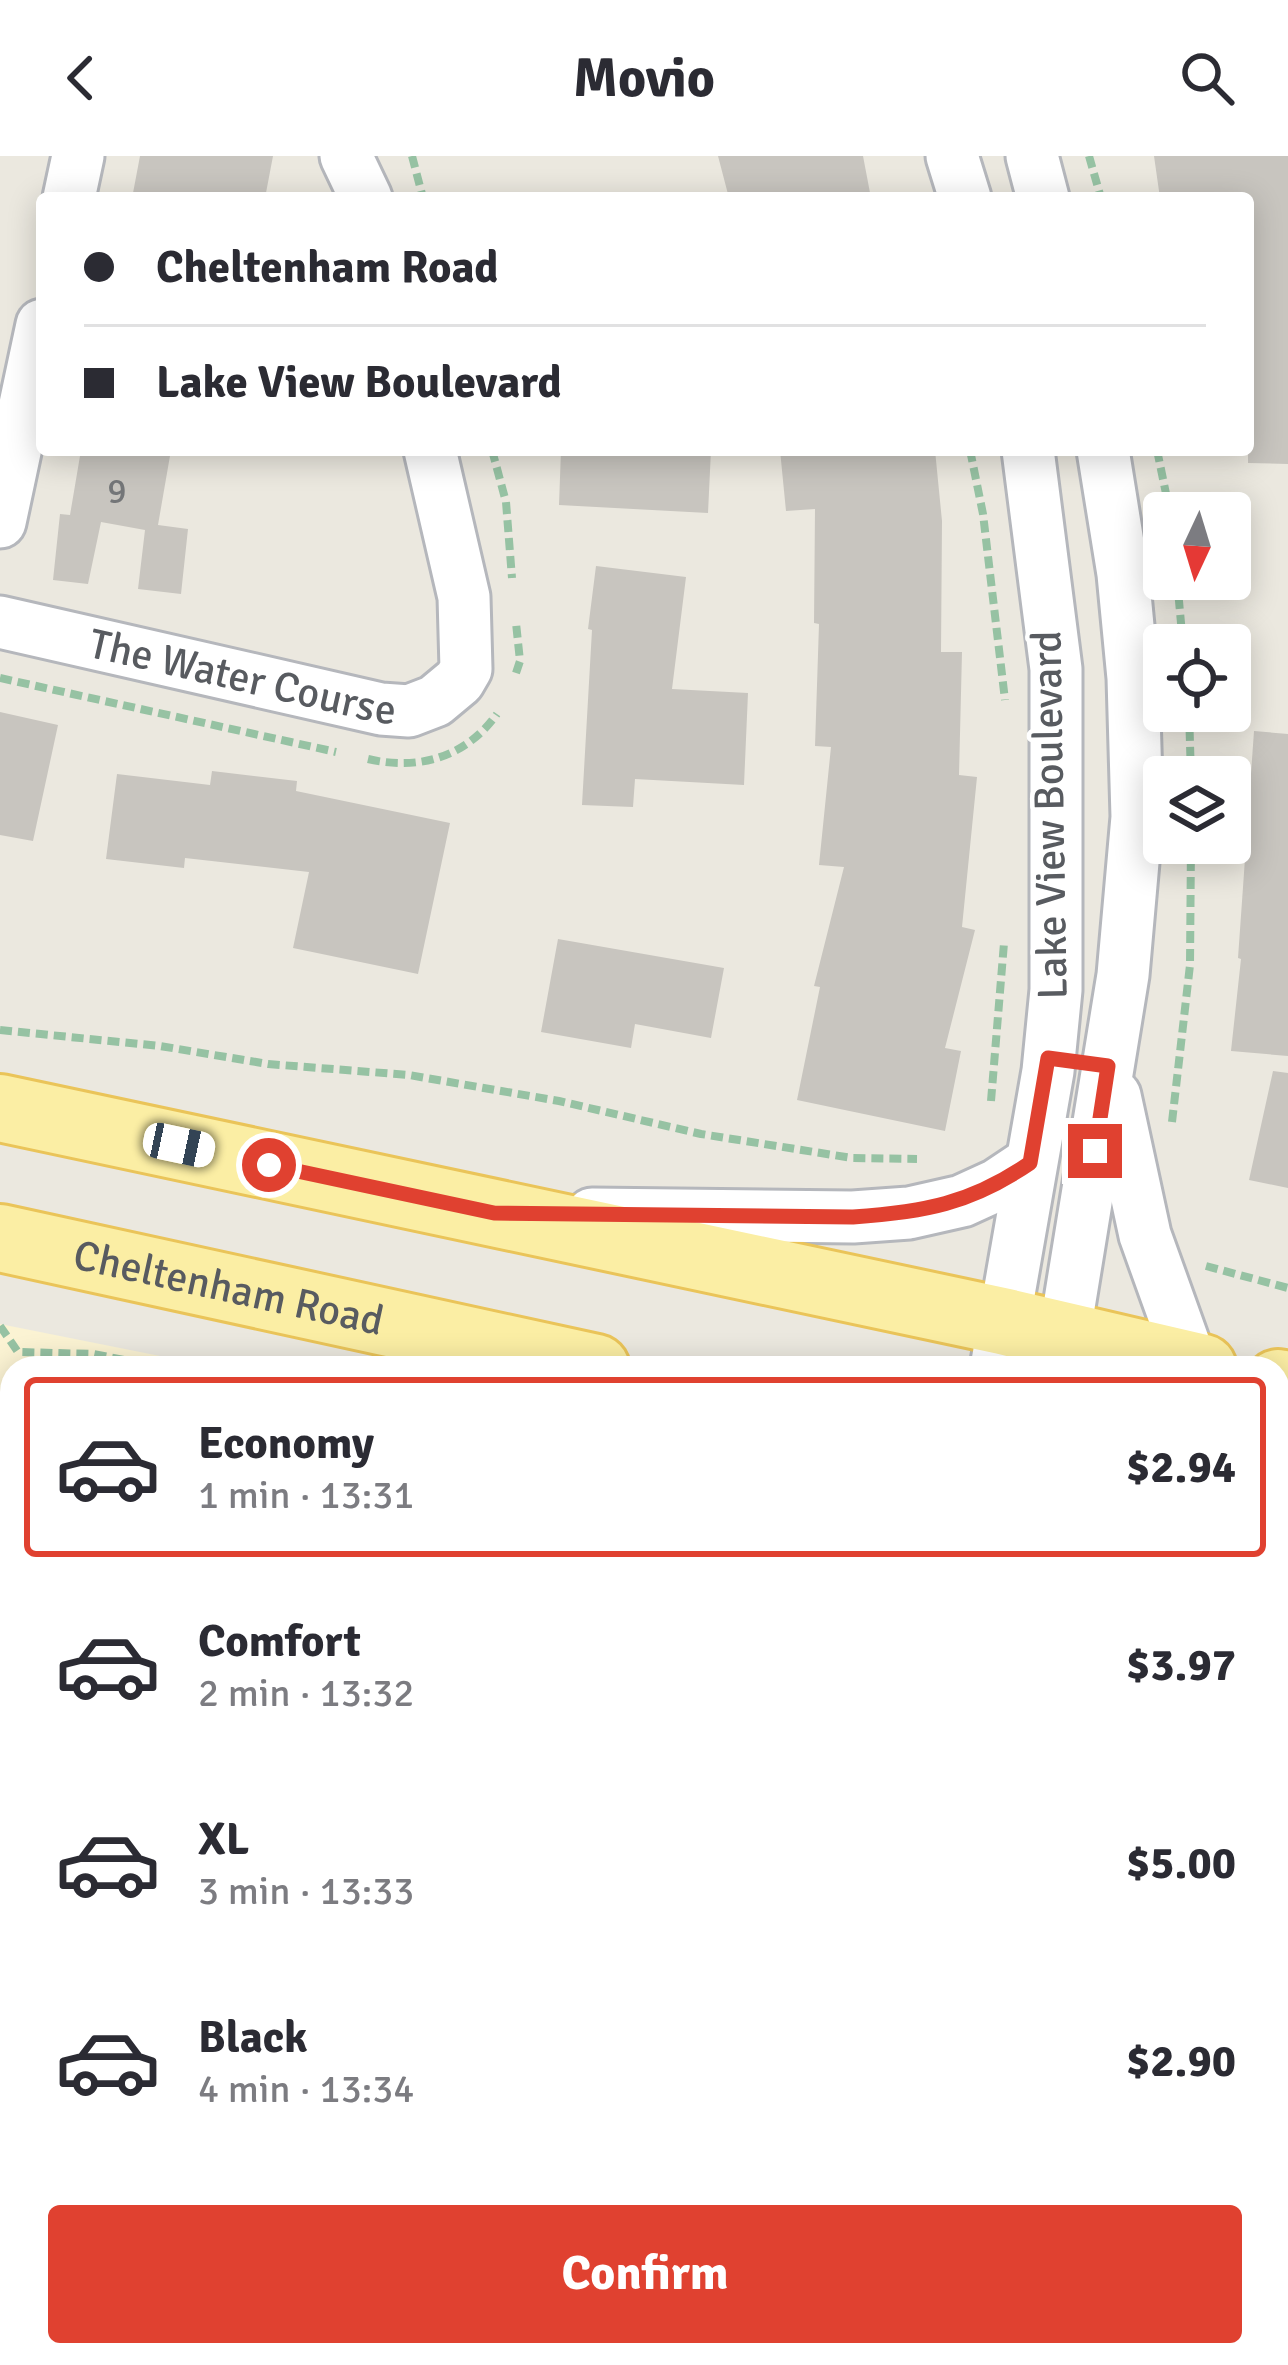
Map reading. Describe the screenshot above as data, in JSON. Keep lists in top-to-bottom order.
{
  "streets": {
    "main road": ["Cheltenham Road"],
    "street": ["The Water Course", "Lake View Boulevard"]
  },
  "house_numbers": ["9"],
  "north": "bottom",
  "page": {
    "header": "Movio",
    "banner": ["Cheltenham Road", "Lake View Boulevard"],
    "list": [
      {
        "name": "Economy",
        "note": "1 min · 13:31",
        "value": "$2.94"
      },
      {
        "name": "Comfort",
        "note": "2 min · 13:32",
        "value": "$3.97"
      },
      {
        "name": "XL",
        "note": "3 min · 13:33",
        "value": "$5.00"
      },
      {
        "name": "Black",
        "note": "4 min · 13:34",
        "value": "$2.90"
      }
    ],
    "buttons": "Confirm"
  }
}
